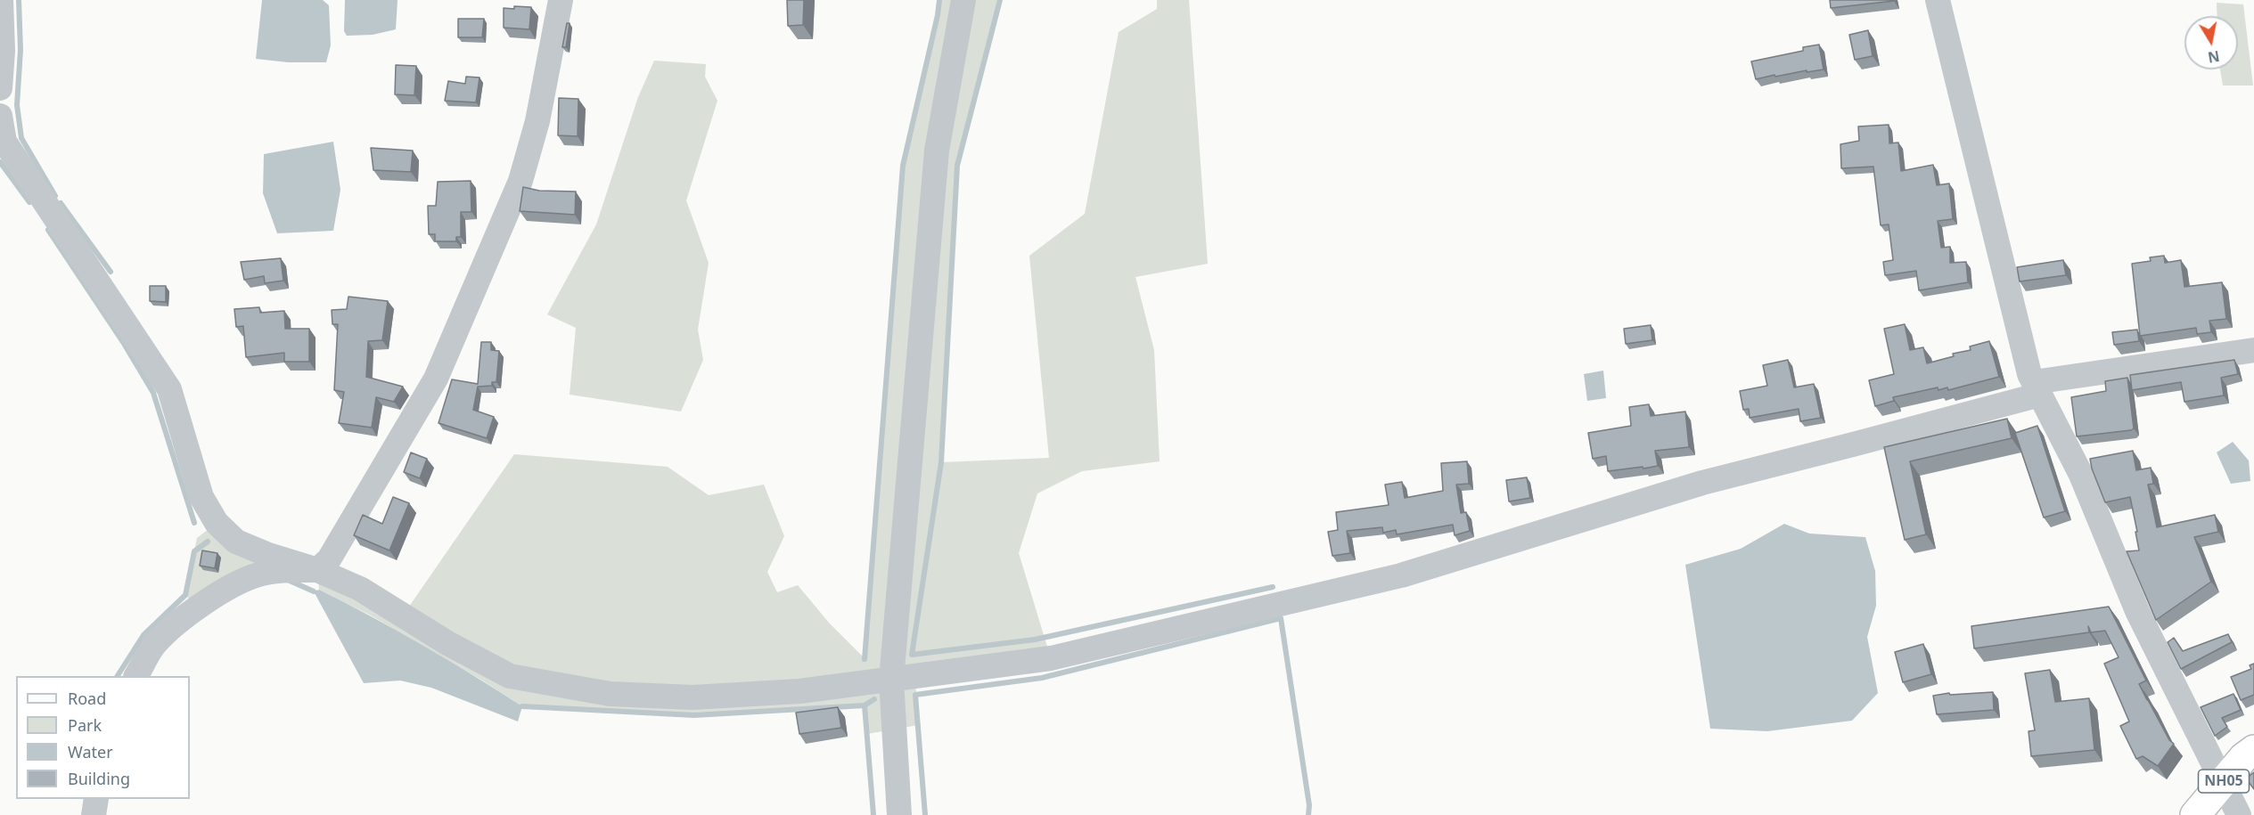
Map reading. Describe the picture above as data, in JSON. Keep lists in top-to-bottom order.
{
  "streets": {
    "main road": ["NH05"]
  },
  "legend": [
    "Road",
    "Park",
    "Water",
    "Building"
  ],
  "north": "bottom"
}
